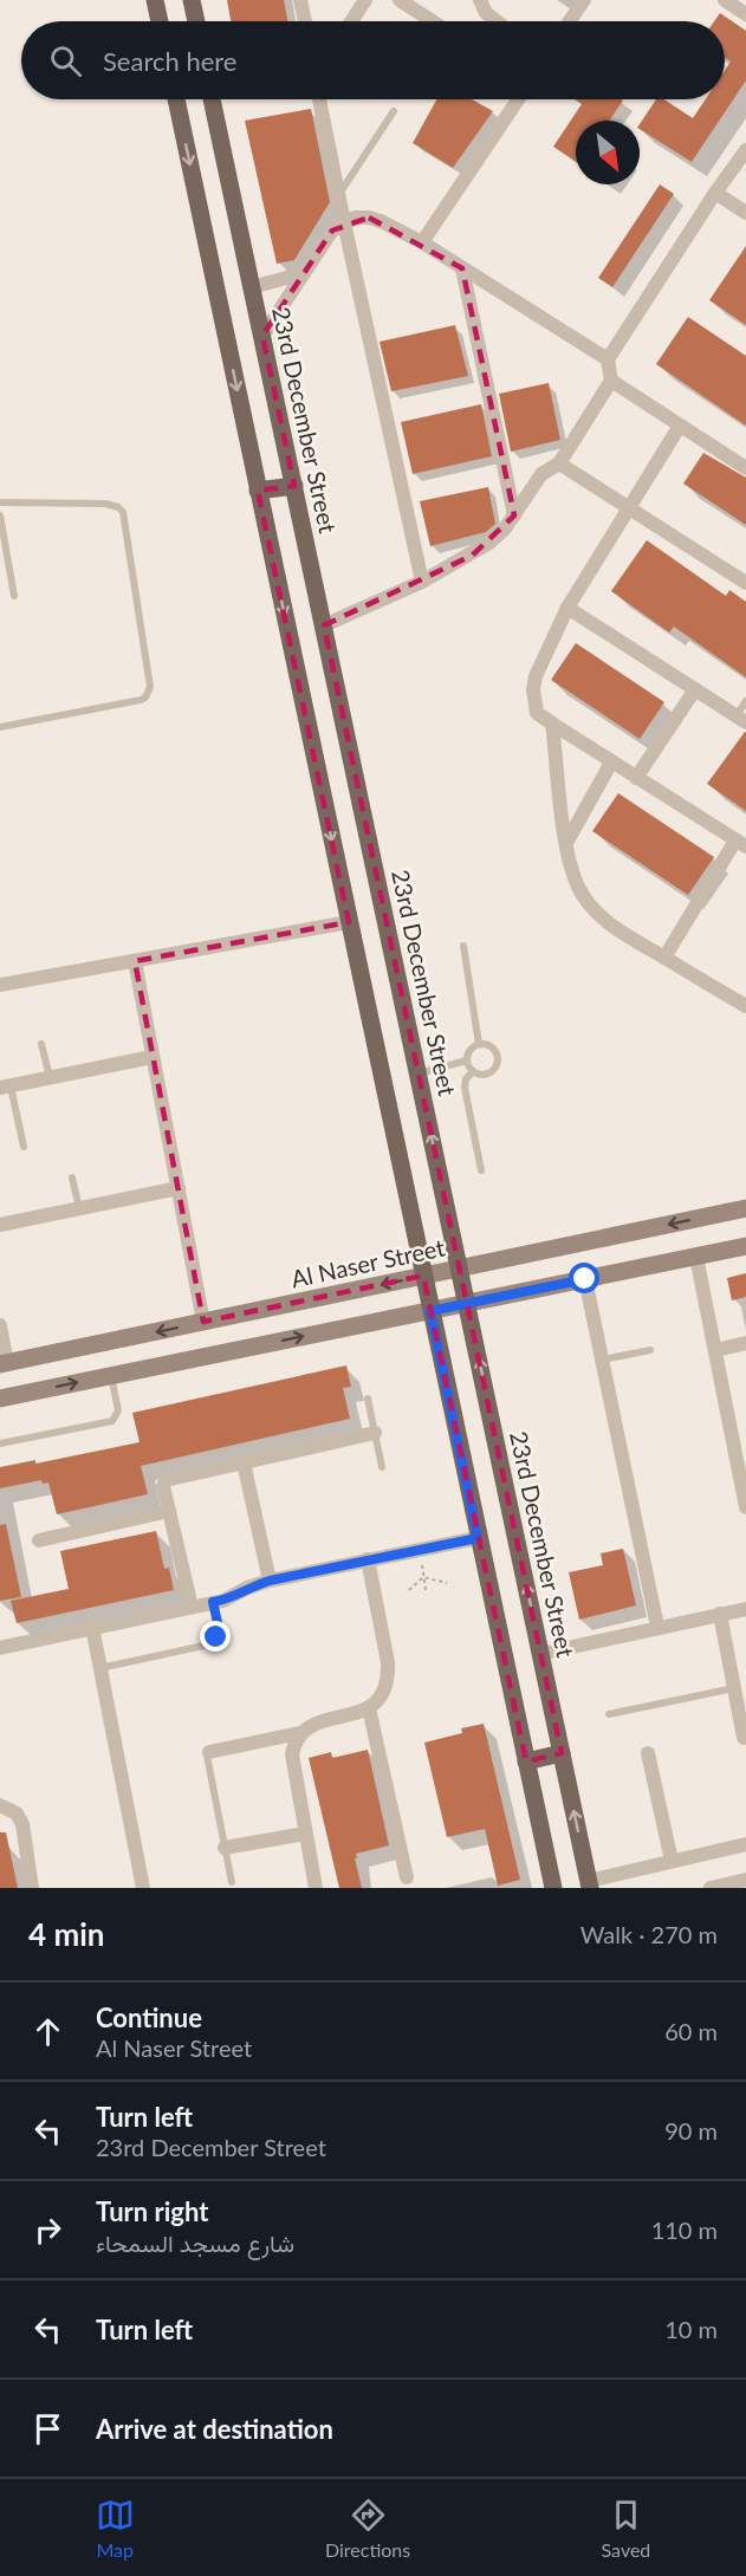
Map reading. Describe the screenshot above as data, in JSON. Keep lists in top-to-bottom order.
{
  "streets": {
    "main road": ["23rd December Street"],
    "street": ["Al Naser Street"]
  },
  "crossings": [
    ["23rd December Street", "Al Naser Street"]
  ],
  "north": "bottom right",
  "page": {
    "search": "Search here",
    "heading": ["4 min", "Walk · 270 m"],
    "list": [
      ["Continue", "Al Naser Street", "60 m"],
      ["Turn left", "23rd December Street", "90 m"],
      ["Turn right", "شارع مسجد السمحاء", "110 m"],
      ["Turn left", "10 m"],
      "Arrive at destination"
    ],
    "nav": ["Map", "Directions", "Saved"]
  }
}
